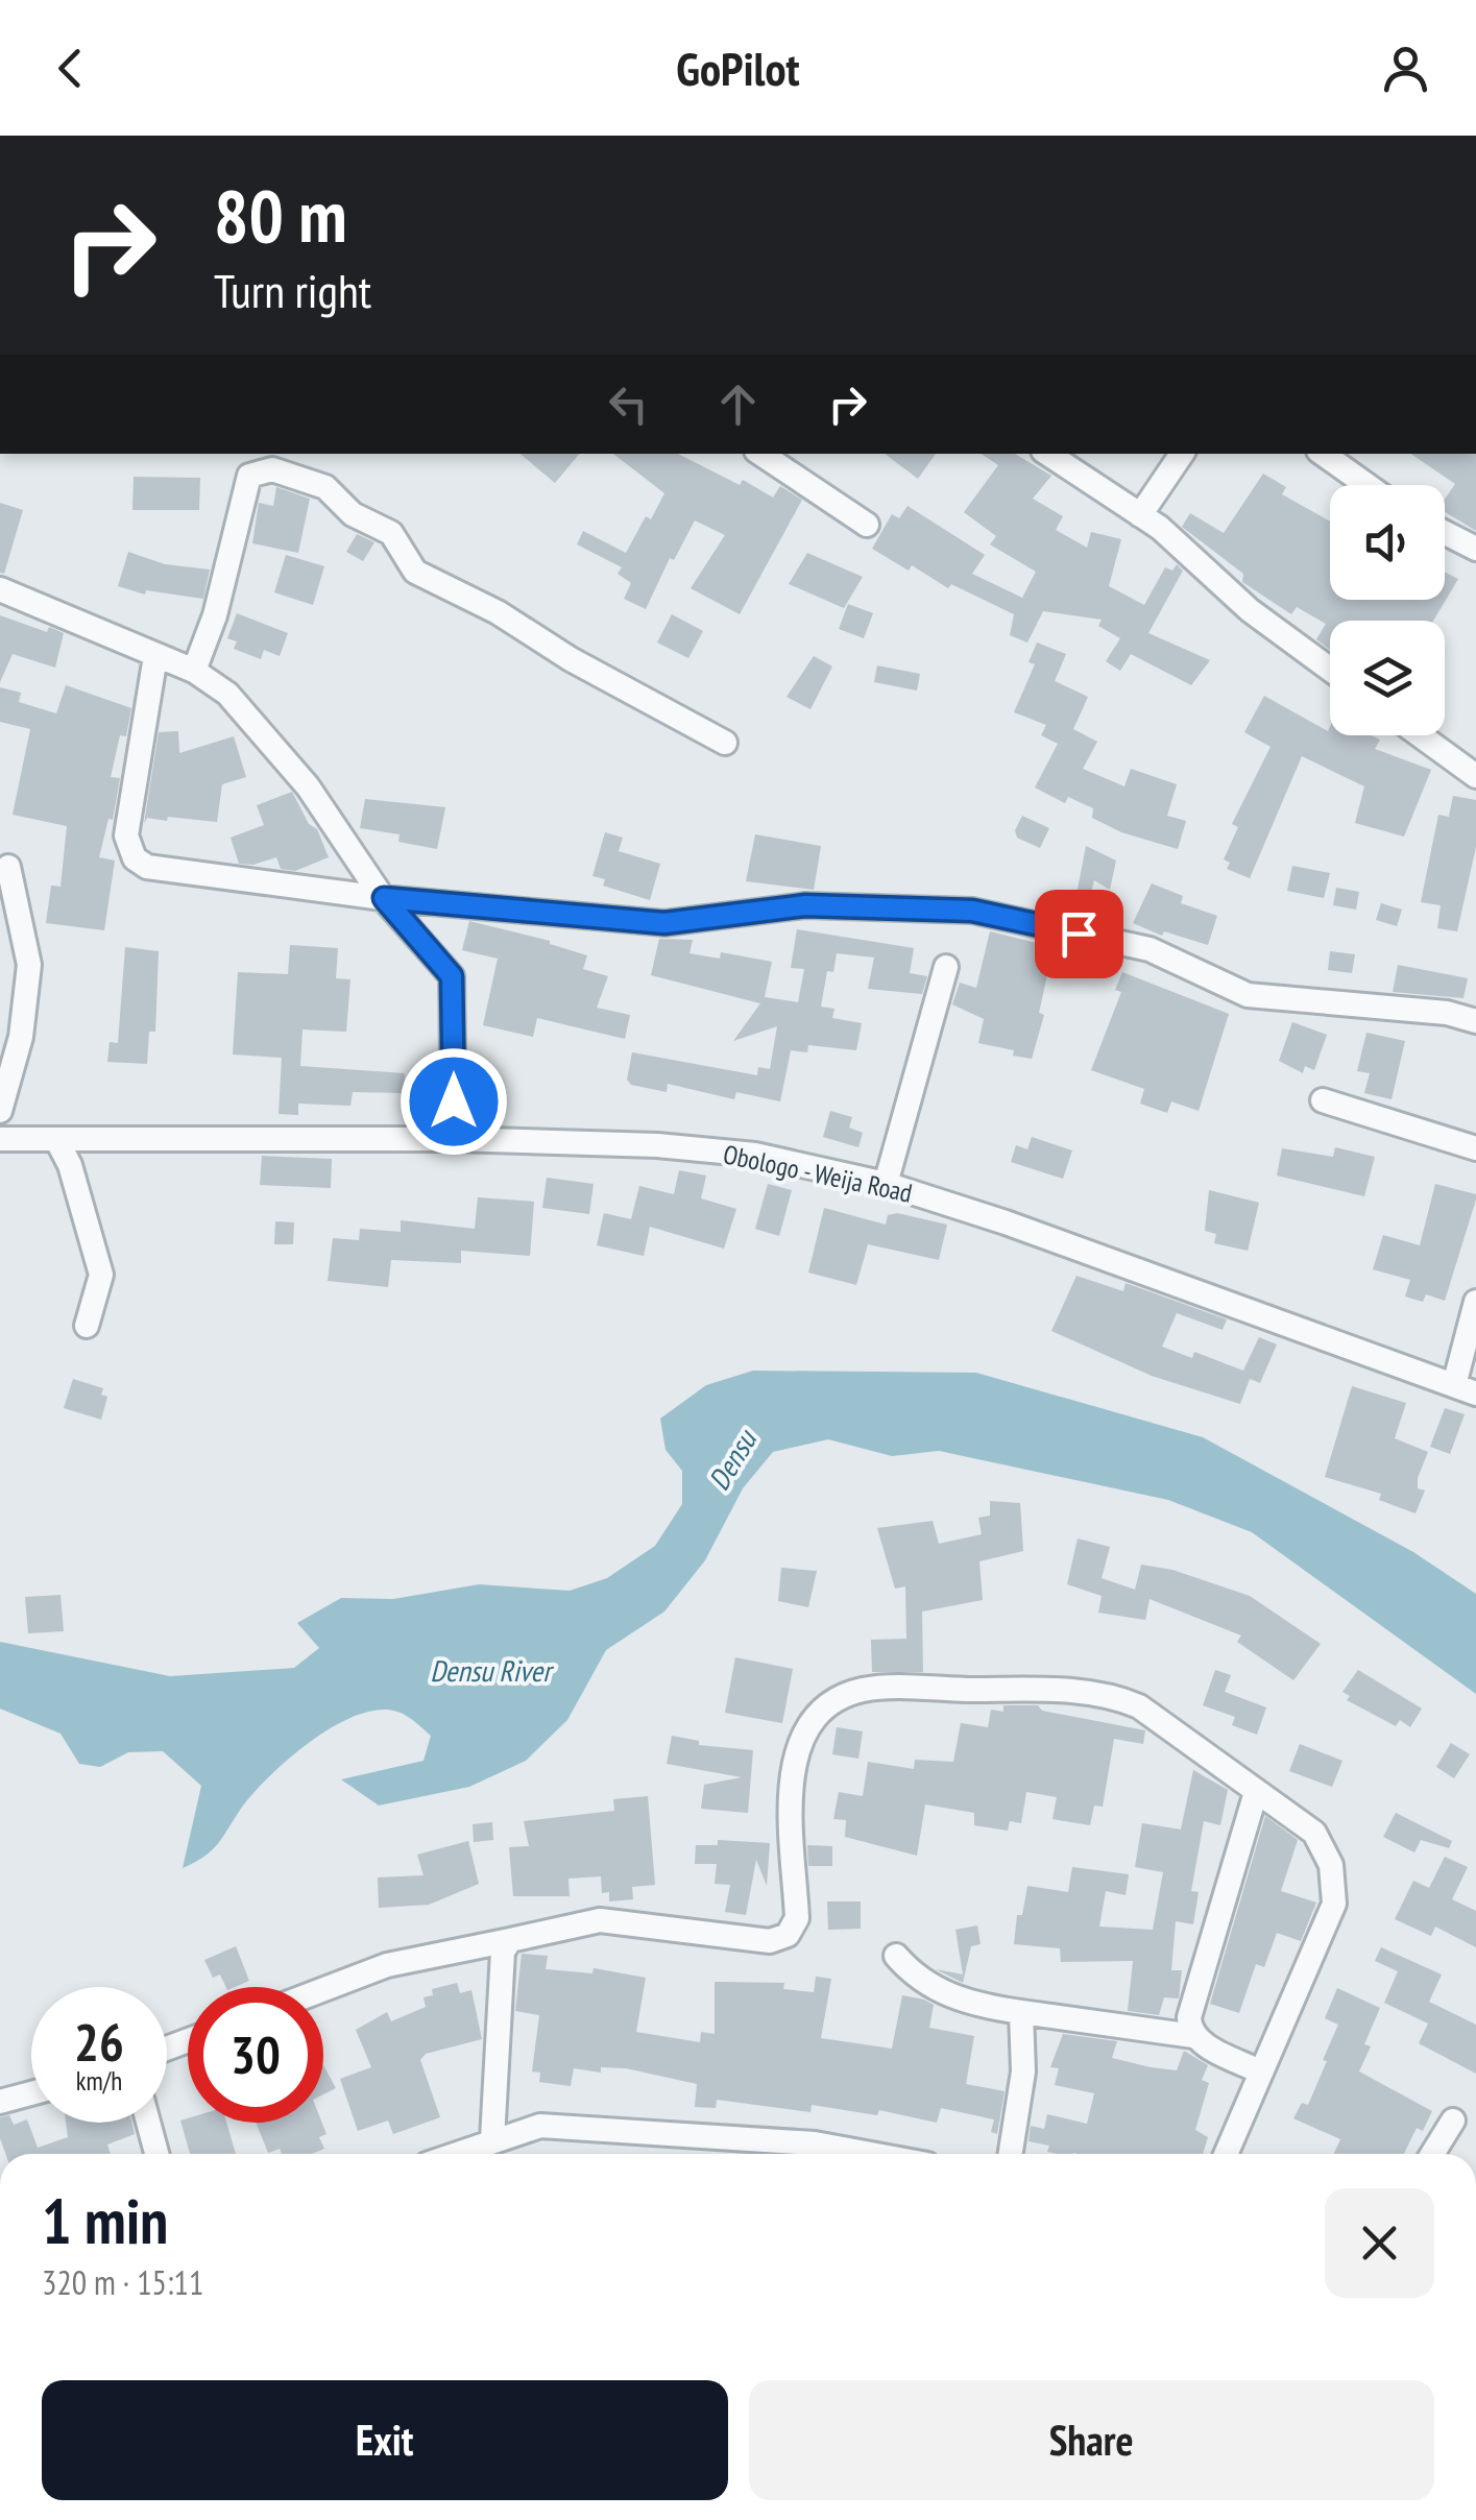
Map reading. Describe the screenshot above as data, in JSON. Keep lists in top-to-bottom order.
{
  "streets": {
    "street": ["Obologo - Weija Road"]
  },
  "water": ["Densu", "Densu River"],
  "page": {
    "header": "GoPilot",
    "turn": ["80 m", "Turn right"],
    "speed": "26 km/h",
    "limit": "30",
    "heading": ["1 min", "320 m · 15:11"],
    "buttons": ["Exit", "Share"]
  }
}
